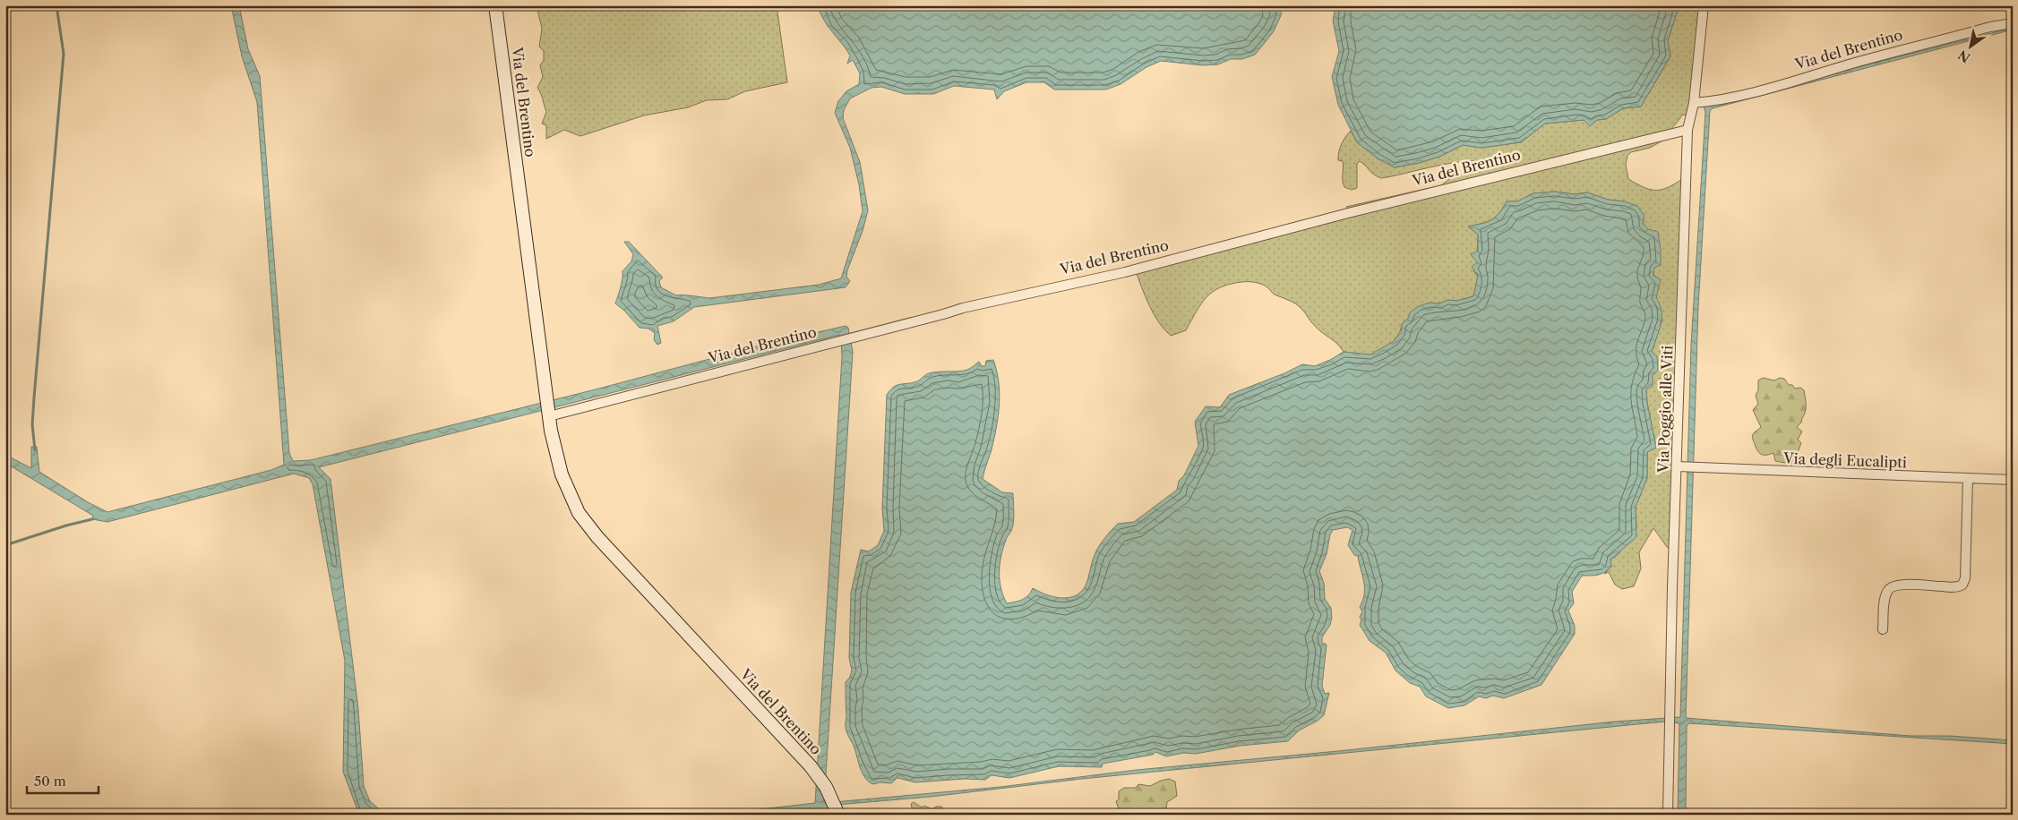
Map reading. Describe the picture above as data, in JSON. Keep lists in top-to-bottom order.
{
  "streets": {
    "street": ["Via del Brentino", "Via Poggio alle Viti", "Via degli Eucalipti"]
  },
  "crossings": [
    ["Via del Brentino", "Via Poggio alle Viti"],
    ["Via Poggio alle Viti", "Via degli Eucalipti"]
  ],
  "scale_bar": "50 m",
  "north": "bottom left"
}
